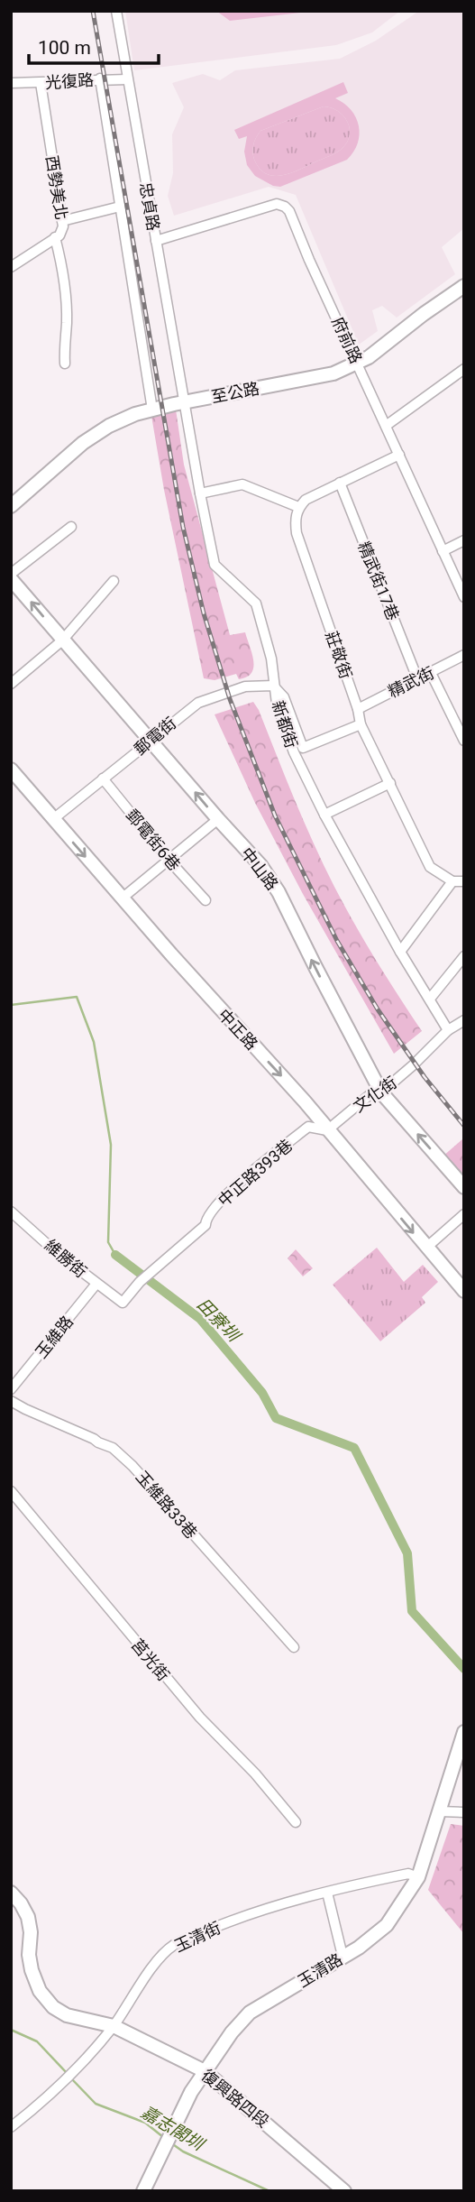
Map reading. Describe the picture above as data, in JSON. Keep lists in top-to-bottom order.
{
  "streets": {
    "street": [
      "光復路",
      "西勢美北",
      "忠貞路",
      "府前路",
      "至公路",
      "精武街17巷",
      "莊敬街",
      "精武街",
      "新都街",
      "郵電街",
      "郵電街6巷",
      "中山路",
      "中正路",
      "文化街",
      "中正路393巷",
      "維勝街",
      "玉維路",
      "玉維路33巷",
      "莒光街",
      "玉清街",
      "玉清路",
      "復興路四段"
    ]
  },
  "crossings": [
    ["光復路", "西勢美北"],
    ["光復路", "忠貞路"],
    ["忠貞路", "府前路"],
    ["忠貞路", "至公路"],
    ["忠貞路", "新都街"],
    ["府前路", "至公路"],
    ["至公路", "新都街"],
    ["精武街17巷", "精武街"],
    ["莊敬街", "精武街"],
    ["新都街", "郵電街"],
    ["新都街", "文化街"],
    ["郵電街", "郵電街6巷"],
    ["郵電街", "中山路"],
    ["郵電街", "中正路"],
    ["中山路", "文化街"],
    ["中正路", "文化街"],
    ["中正路", "中正路393巷"],
    ["文化街", "中正路393巷"],
    ["中正路393巷", "維勝街"],
    ["維勝街", "玉維路"],
    ["玉清街", "玉清路"],
    ["玉清街", "復興路四段"],
    ["玉清路", "復興路四段"]
  ],
  "one_way": ["中山路", "中正路"],
  "water": ["田寮圳", "嘉志閣圳"],
  "scale_bar": "100 m"
}
